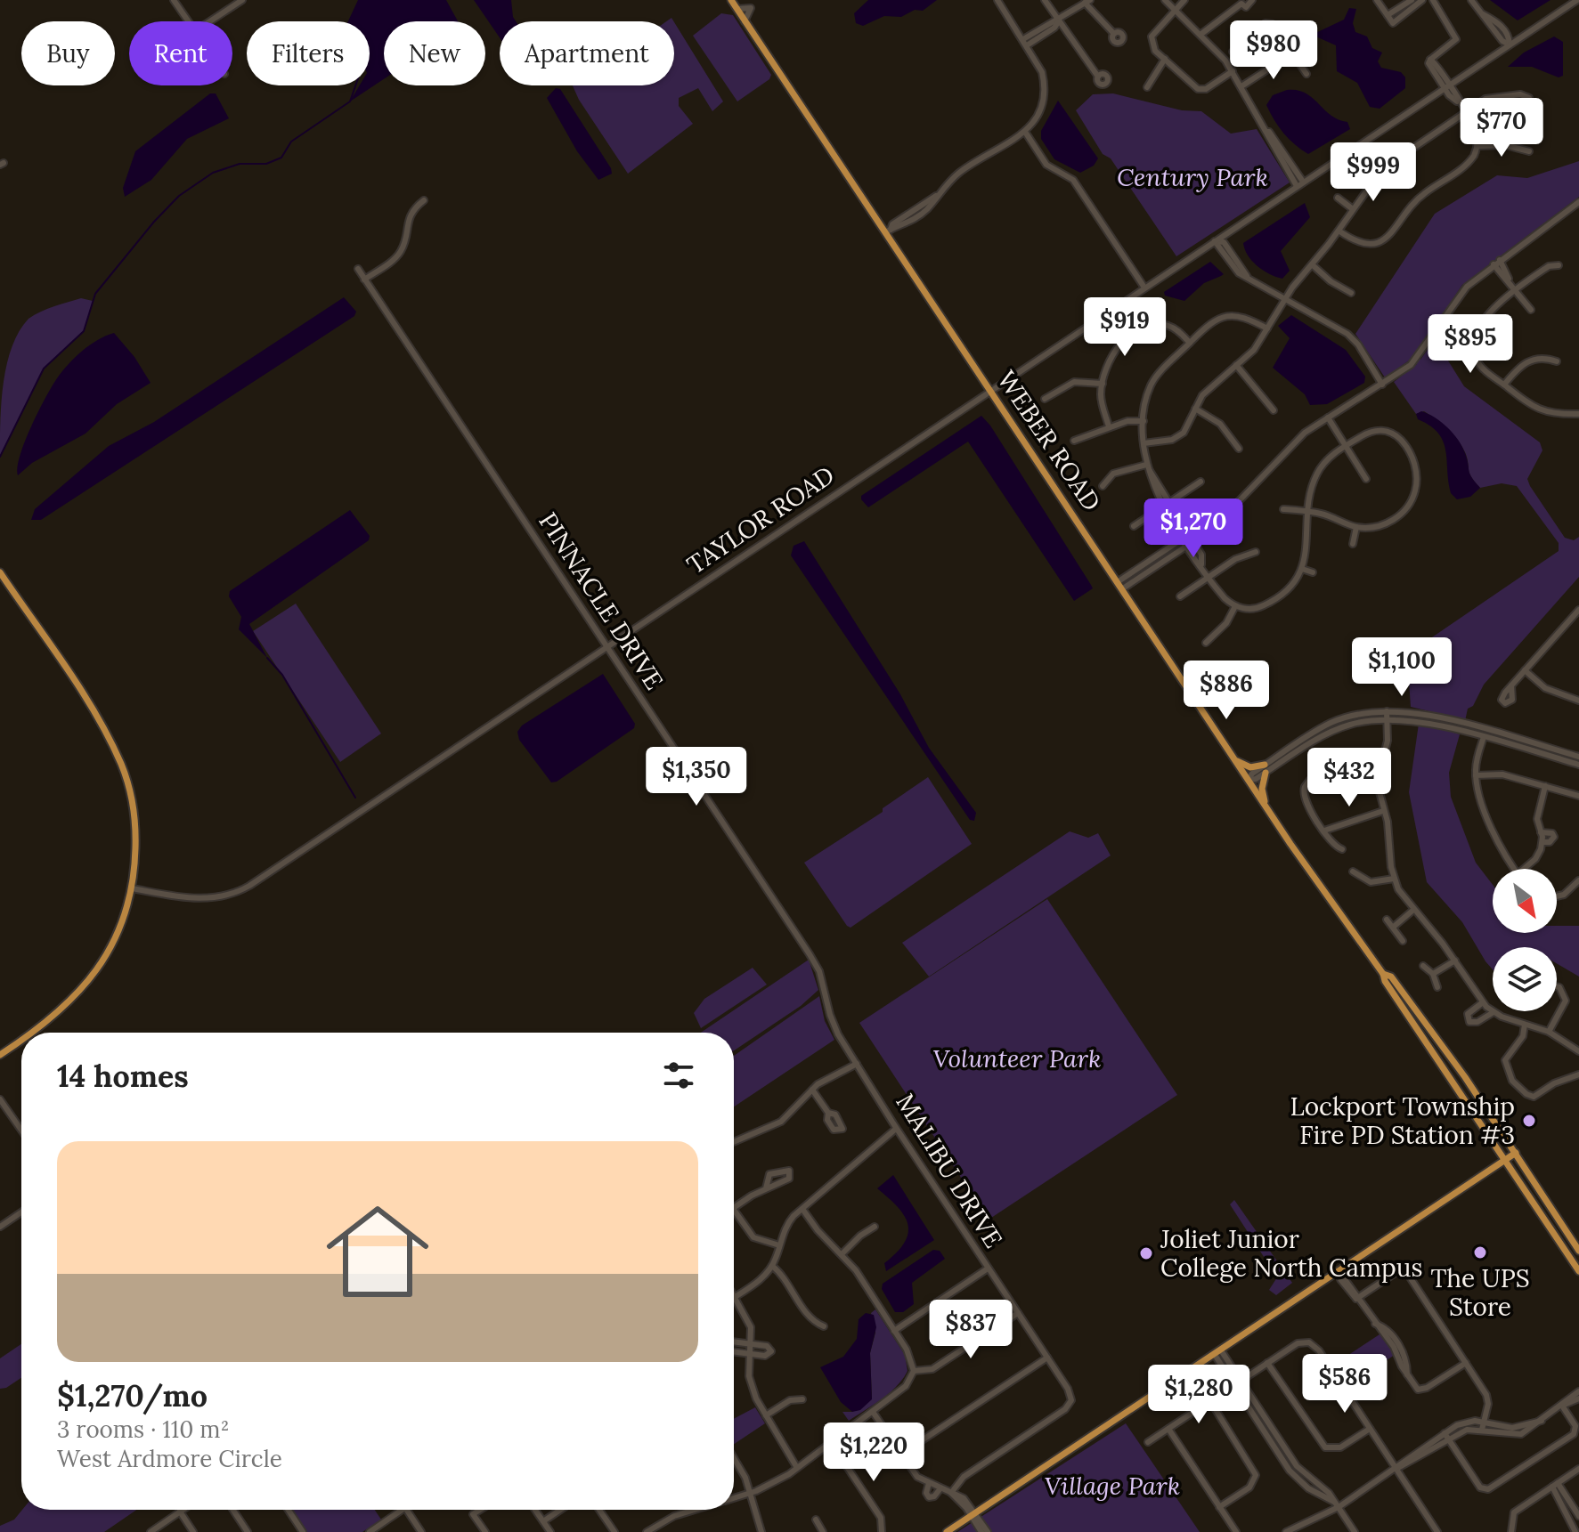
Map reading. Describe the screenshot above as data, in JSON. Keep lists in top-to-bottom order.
{
  "streets": {
    "main road": ["WEBER ROAD"],
    "street": ["TAYLOR ROAD", "PINNACLE DRIVE", "MALIBU DRIVE"]
  },
  "crossings": [
    ["WEBER ROAD", "TAYLOR ROAD"],
    ["TAYLOR ROAD", "PINNACLE DRIVE"],
    ["PINNACLE DRIVE", "MALIBU DRIVE"]
  ],
  "parks": ["Century Park", "Volunteer Park", "Village Park"],
  "places": ["Lockport Township Fire PD Station #3", "The UPS Store", "Joliet Junior College North Campus"],
  "north": "bottom right",
  "page": {
    "price": [
      "$980",
      "$770",
      "$999",
      "$919",
      "$895",
      "$1,270",
      "$1,100",
      "$886",
      "$1,350",
      "$432",
      "$837",
      "$586",
      "$1,280",
      "$1,220"
    ],
    "chip": [
      "Buy",
      "Rent",
      "Filters",
      "New",
      "Apartment"
    ],
    "heading": "14 homes",
    "list": [
      {
        "name": "$1,270/mo",
        "note": "3 rooms · 110 m² · West Ardmore Circle"
      }
    ]
  }
}
